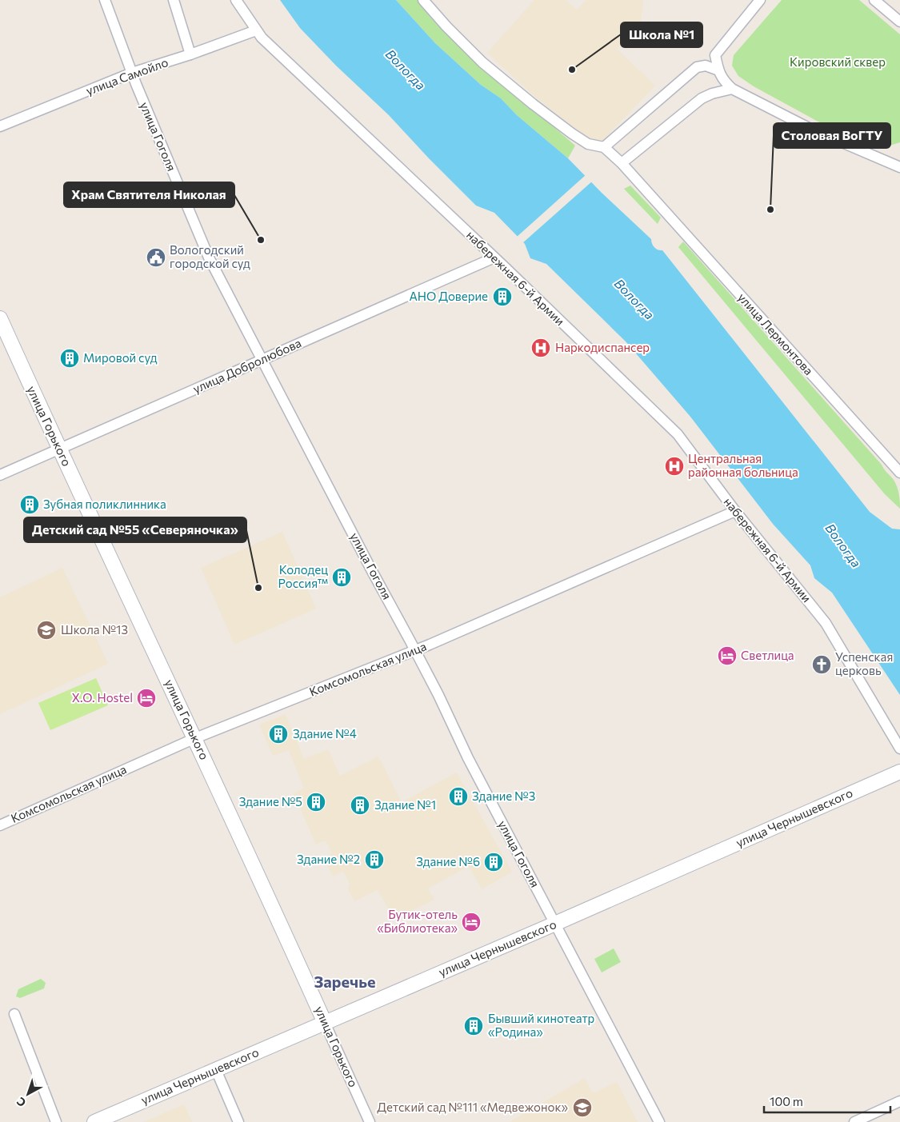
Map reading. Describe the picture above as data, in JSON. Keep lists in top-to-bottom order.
{
  "streets": {
    "main road": ["улица Горького", "улица Чернышевского"],
    "street": [
      "улица Самойло",
      "улица Гоголя",
      "набережная 6-й Армии",
      "улица Лермонтова",
      "улица Добролюбова",
      "Комсомольская улица"
    ]
  },
  "crossings": [
    ["улица Самойло", "улица Гоголя"],
    ["улица Самойло", "набережная 6-й Армии"],
    ["улица Гоголя", "улица Добролюбова"],
    ["улица Гоголя", "Комсомольская улица"],
    ["улица Гоголя", "улица Чернышевского"],
    ["набережная 6-й Армии", "улица Добролюбова"],
    ["набережная 6-й Армии", "Комсомольская улица"],
    ["улица Добролюбова", "улица Горького"],
    ["улица Горького", "Комсомольская улица"],
    ["улица Горького", "улица Чернышевского"]
  ],
  "districts": ["Заречье"],
  "water": ["Вологда"],
  "parks": ["Кировский сквер"],
  "places": {
    "other": [
      "Школа №1",
      "Столовая ВоГТУ",
      "Храм Святителя Николая",
      "Детский сад №55 «Северяночка»"
    ],
    "public building": ["Вологодский городской суд"],
    "building": [
      "АНО Доверие",
      "Мировой суд",
      "Зубная поликлинника",
      "Колодец Россия™",
      "Здание №4",
      "Здание №3",
      "Здание №5",
      "Здание №1",
      "Здание №2",
      "Здание №6",
      "Бывший кинотеатр «Родина»"
    ],
    "hospital": ["Наркодиспансер", "Центральная районная больница"],
    "school or university": ["Школа №13", "Детский сад №111 «Медвежонок»"],
    "hotel": ["Светлица", "X.O. Hostel", "Бутик-отель «Библиотека»"],
    "church": ["Успенская церковь"]
  },
  "scale_bar": "100 m",
  "north": "bottom left"
}
